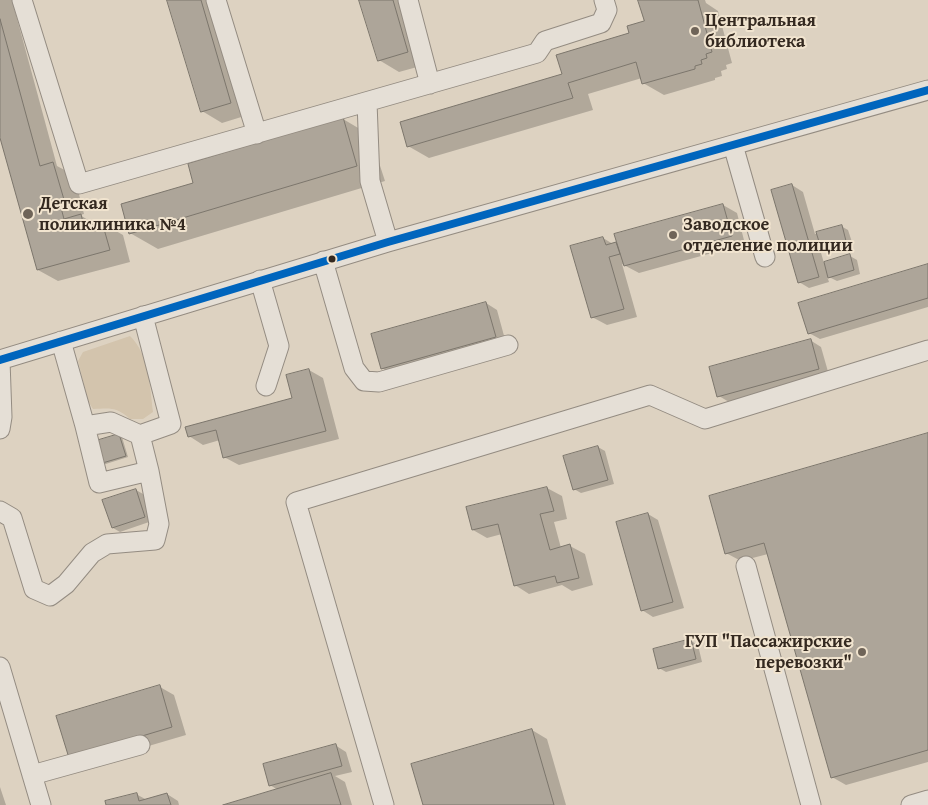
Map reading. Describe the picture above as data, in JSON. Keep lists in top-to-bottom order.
{
  "places": [
    "Центральная библиотека",
    "Детская поликлиника №4",
    "Заводское отделение полиции",
    "ГУП \"Пассажирские перевозки\""
  ]
}
